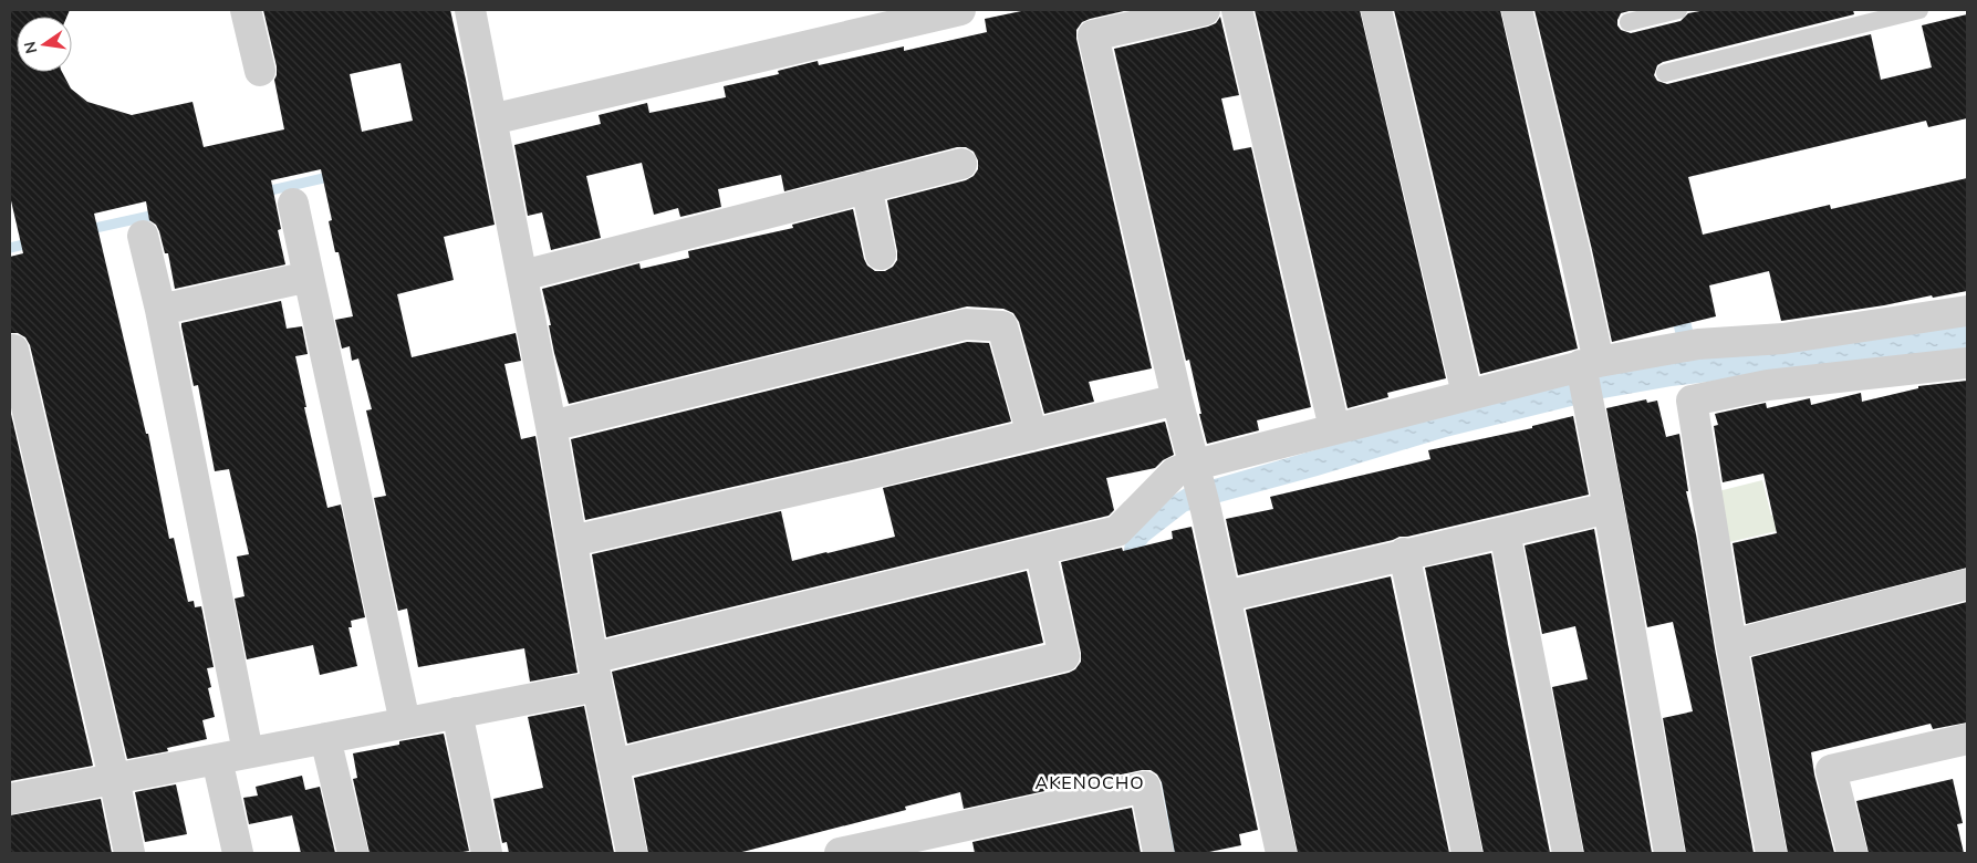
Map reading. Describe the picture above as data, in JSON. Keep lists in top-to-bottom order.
{
  "districts": ["AKENOCHO"],
  "north": "left"
}
